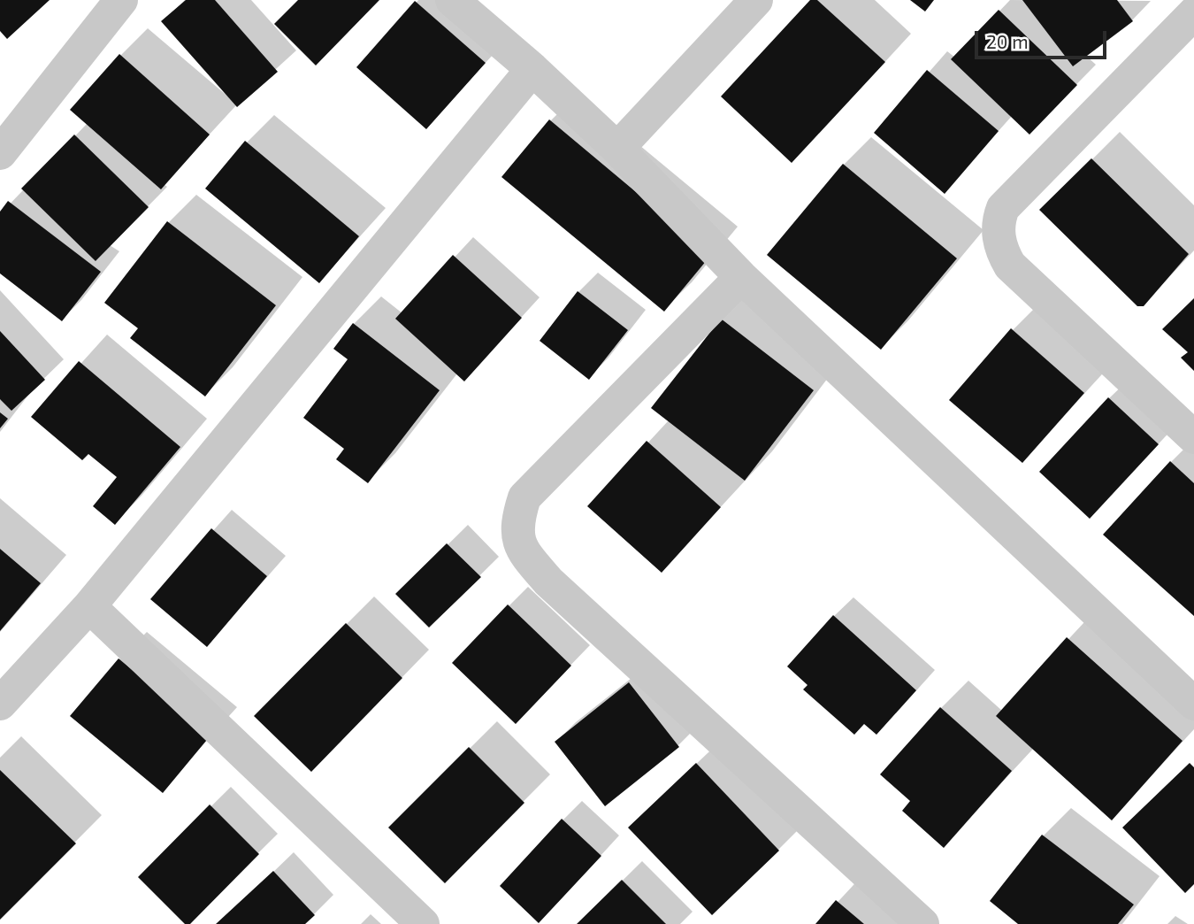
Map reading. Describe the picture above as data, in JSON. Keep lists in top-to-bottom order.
{
  "scale_bar": "20 m"
}
